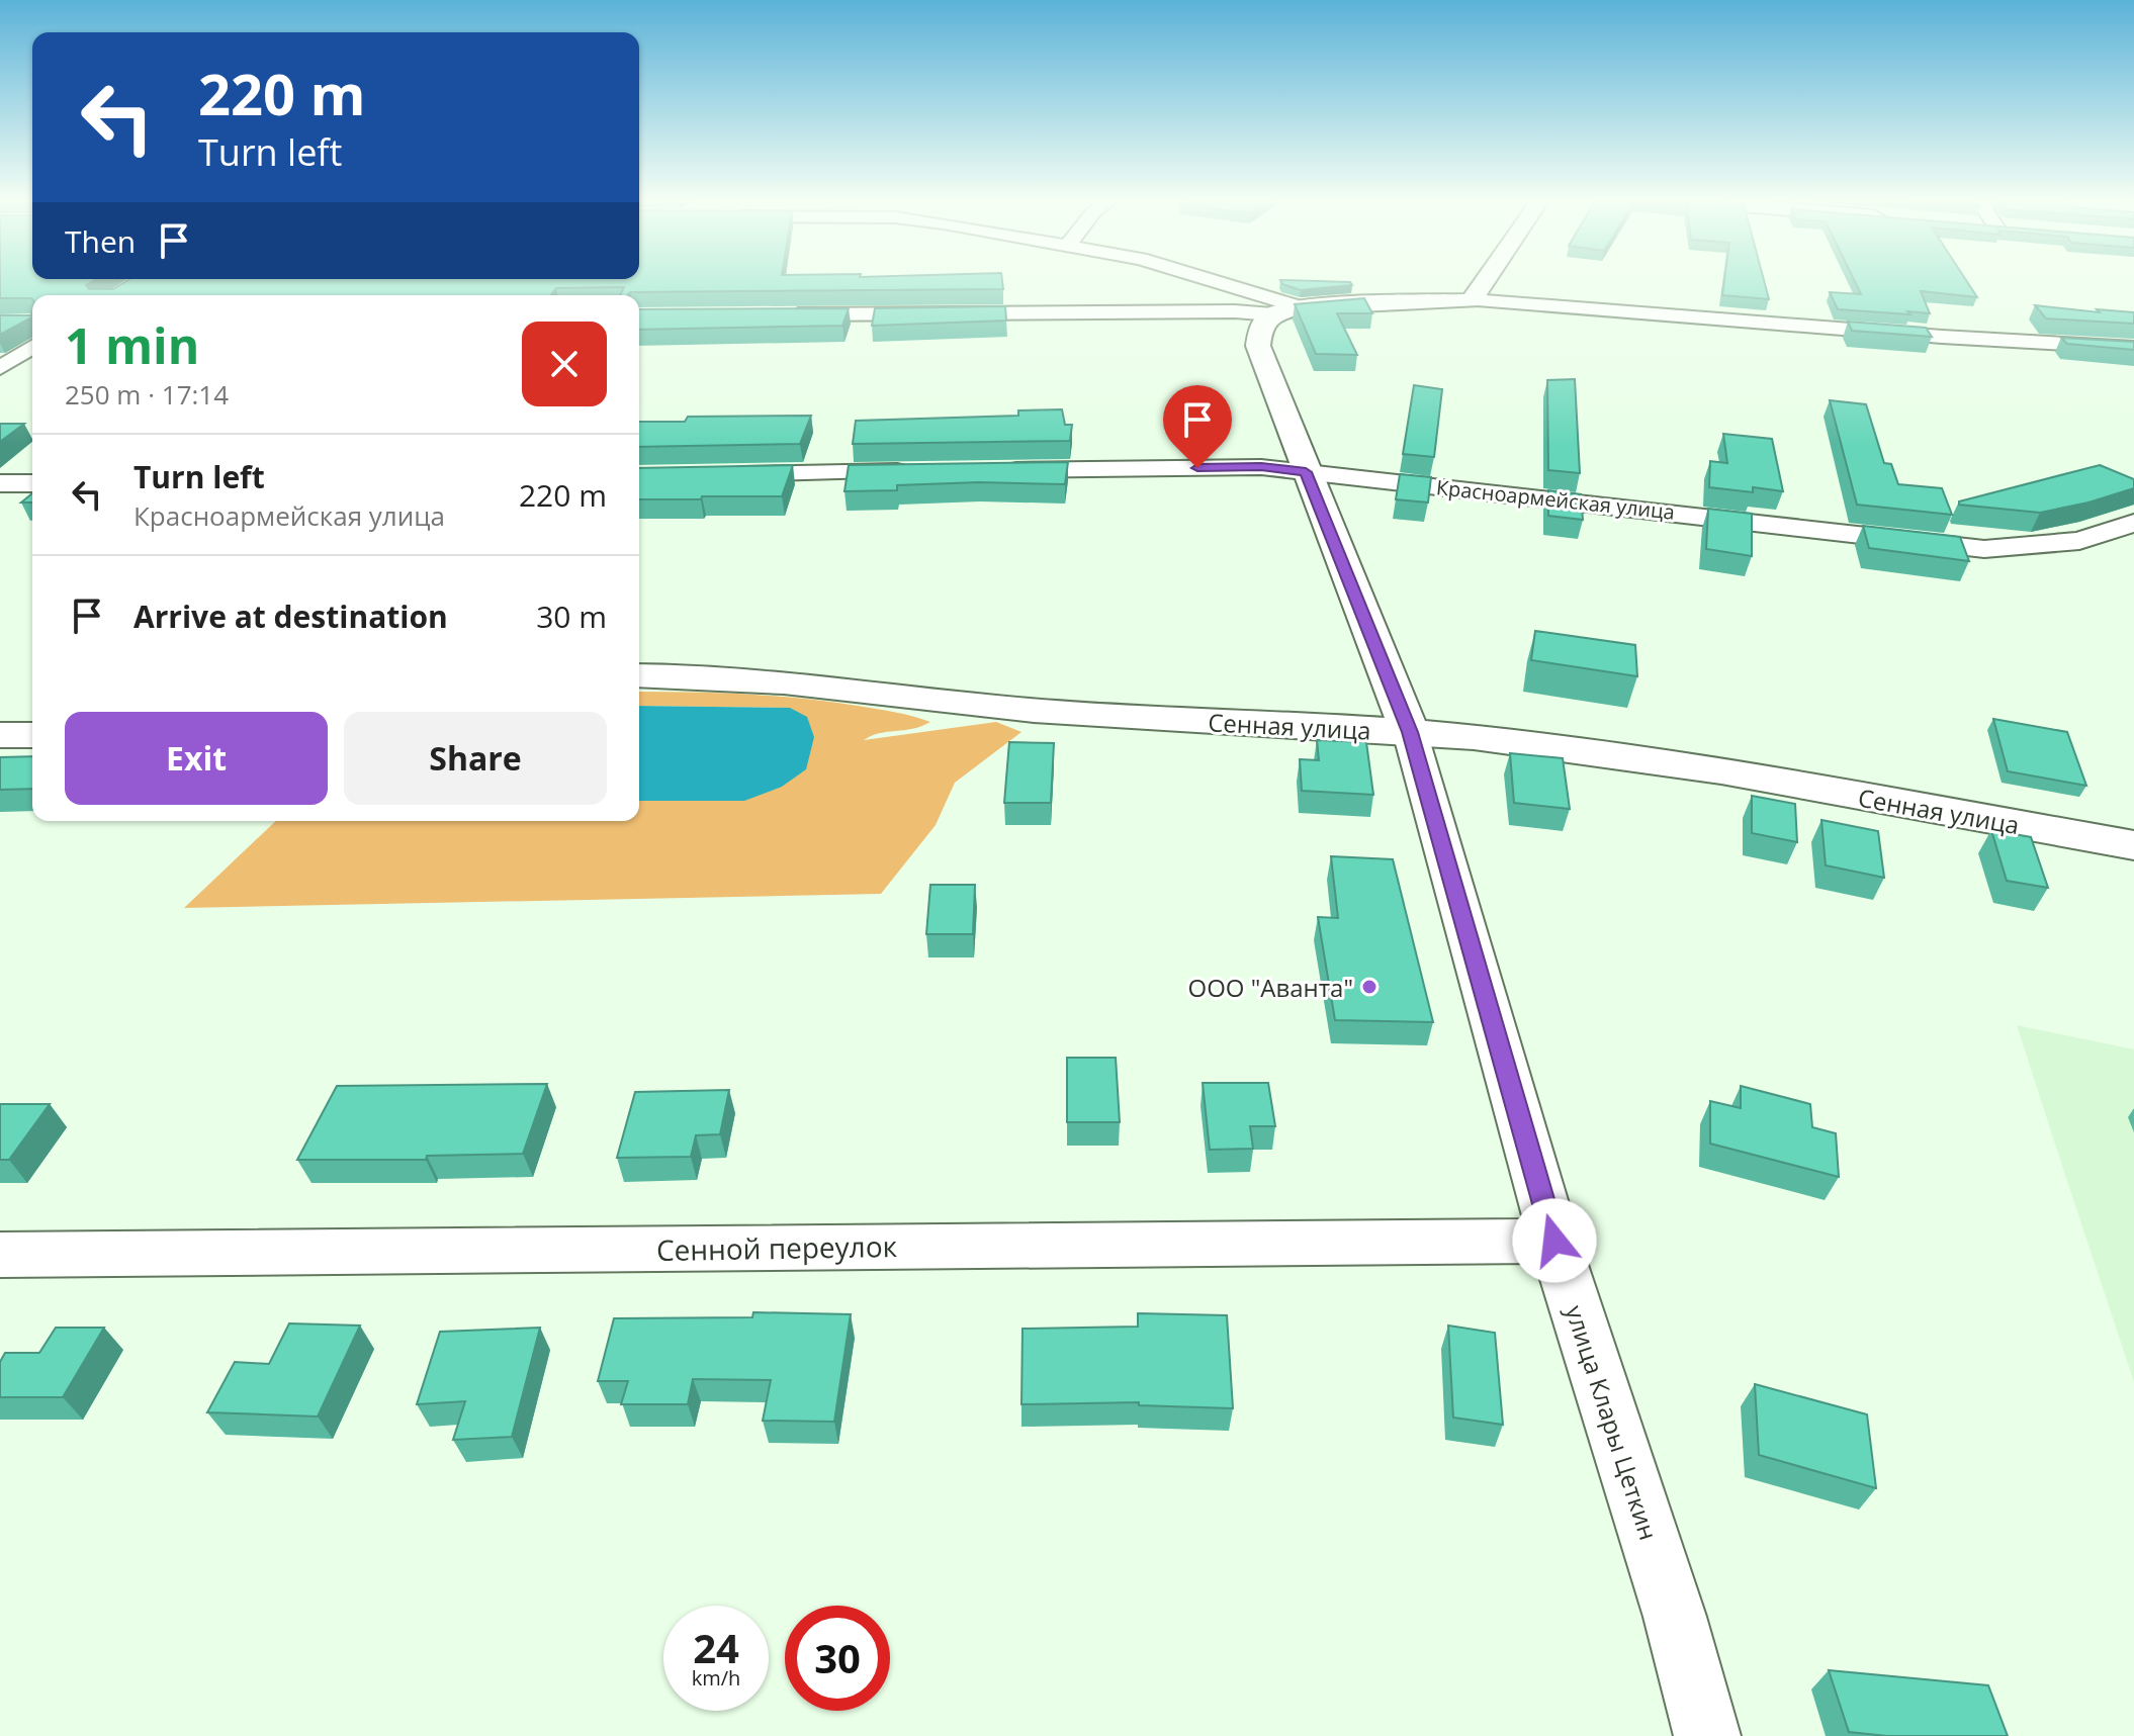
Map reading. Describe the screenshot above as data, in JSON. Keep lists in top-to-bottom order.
{
  "streets": {
    "street": [
      "Красноармейская улица",
      "Сенная улица",
      "Сенной переулок",
      "улица Клары Цеткин"
    ]
  },
  "crossings": [
    ["Красноармейская улица", "улица Клары Цеткин"],
    ["Сенная улица", "улица Клары Цеткин"],
    ["Сенной переулок", "улица Клары Цеткин"]
  ],
  "places": ["ООО \"Аванта\""],
  "page": {
    "turn": ["220 m", "Turn left"],
    "then": "Then",
    "heading": ["1 min", "250 m · 17:14"],
    "list": [
      {
        "name": "Turn left",
        "note": "Красноармейская улица",
        "value": "220 m"
      },
      {
        "name": "Arrive at destination",
        "value": "30 m"
      }
    ],
    "buttons": ["Exit", "Share"],
    "speed": "24 km/h",
    "limit": "30"
  }
}
